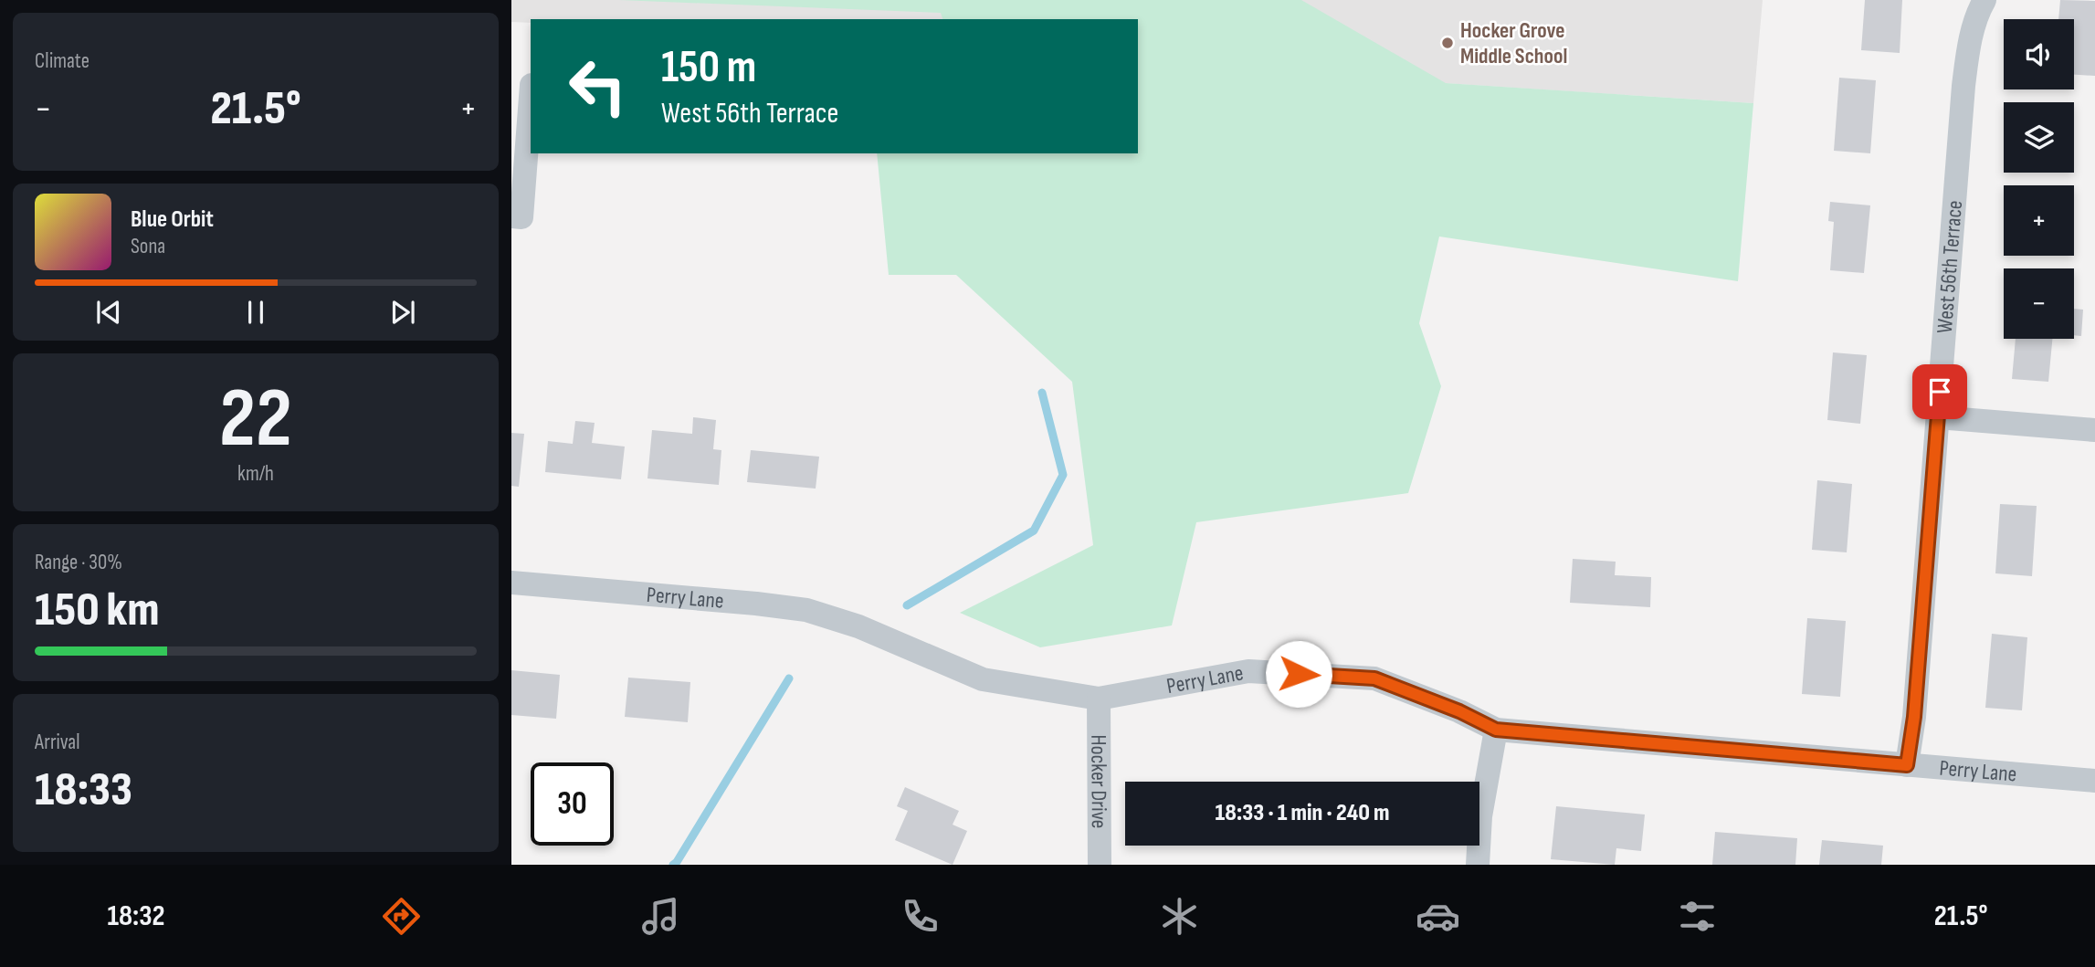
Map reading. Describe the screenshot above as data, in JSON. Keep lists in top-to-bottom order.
{
  "streets": {
    "street": ["West 56th Terrace", "Perry Lane", "Hocker Drive"]
  },
  "crossings": [
    ["West 56th Terrace", "Perry Lane"],
    ["Perry Lane", "Hocker Drive"]
  ],
  "places": ["Hocker Grove Middle School"],
  "page": {
    "tile": [
      "Climate",
      ["22", "km/h"],
      ["Range · 30%", "150 km"],
      ["Arrival", "18:33"]
    ],
    "map_buttons": ["+", "−"],
    "turn": ["150 m", "West 56th Terrace"],
    "heat": ["−", "21.5°", "+"],
    "song": ["Blue Orbit", "Sona"],
    "limit": "30",
    "trip": "18:33 · 1 min · 240 m",
    "tabs": ["18:32", "21.5°"]
  }
}
